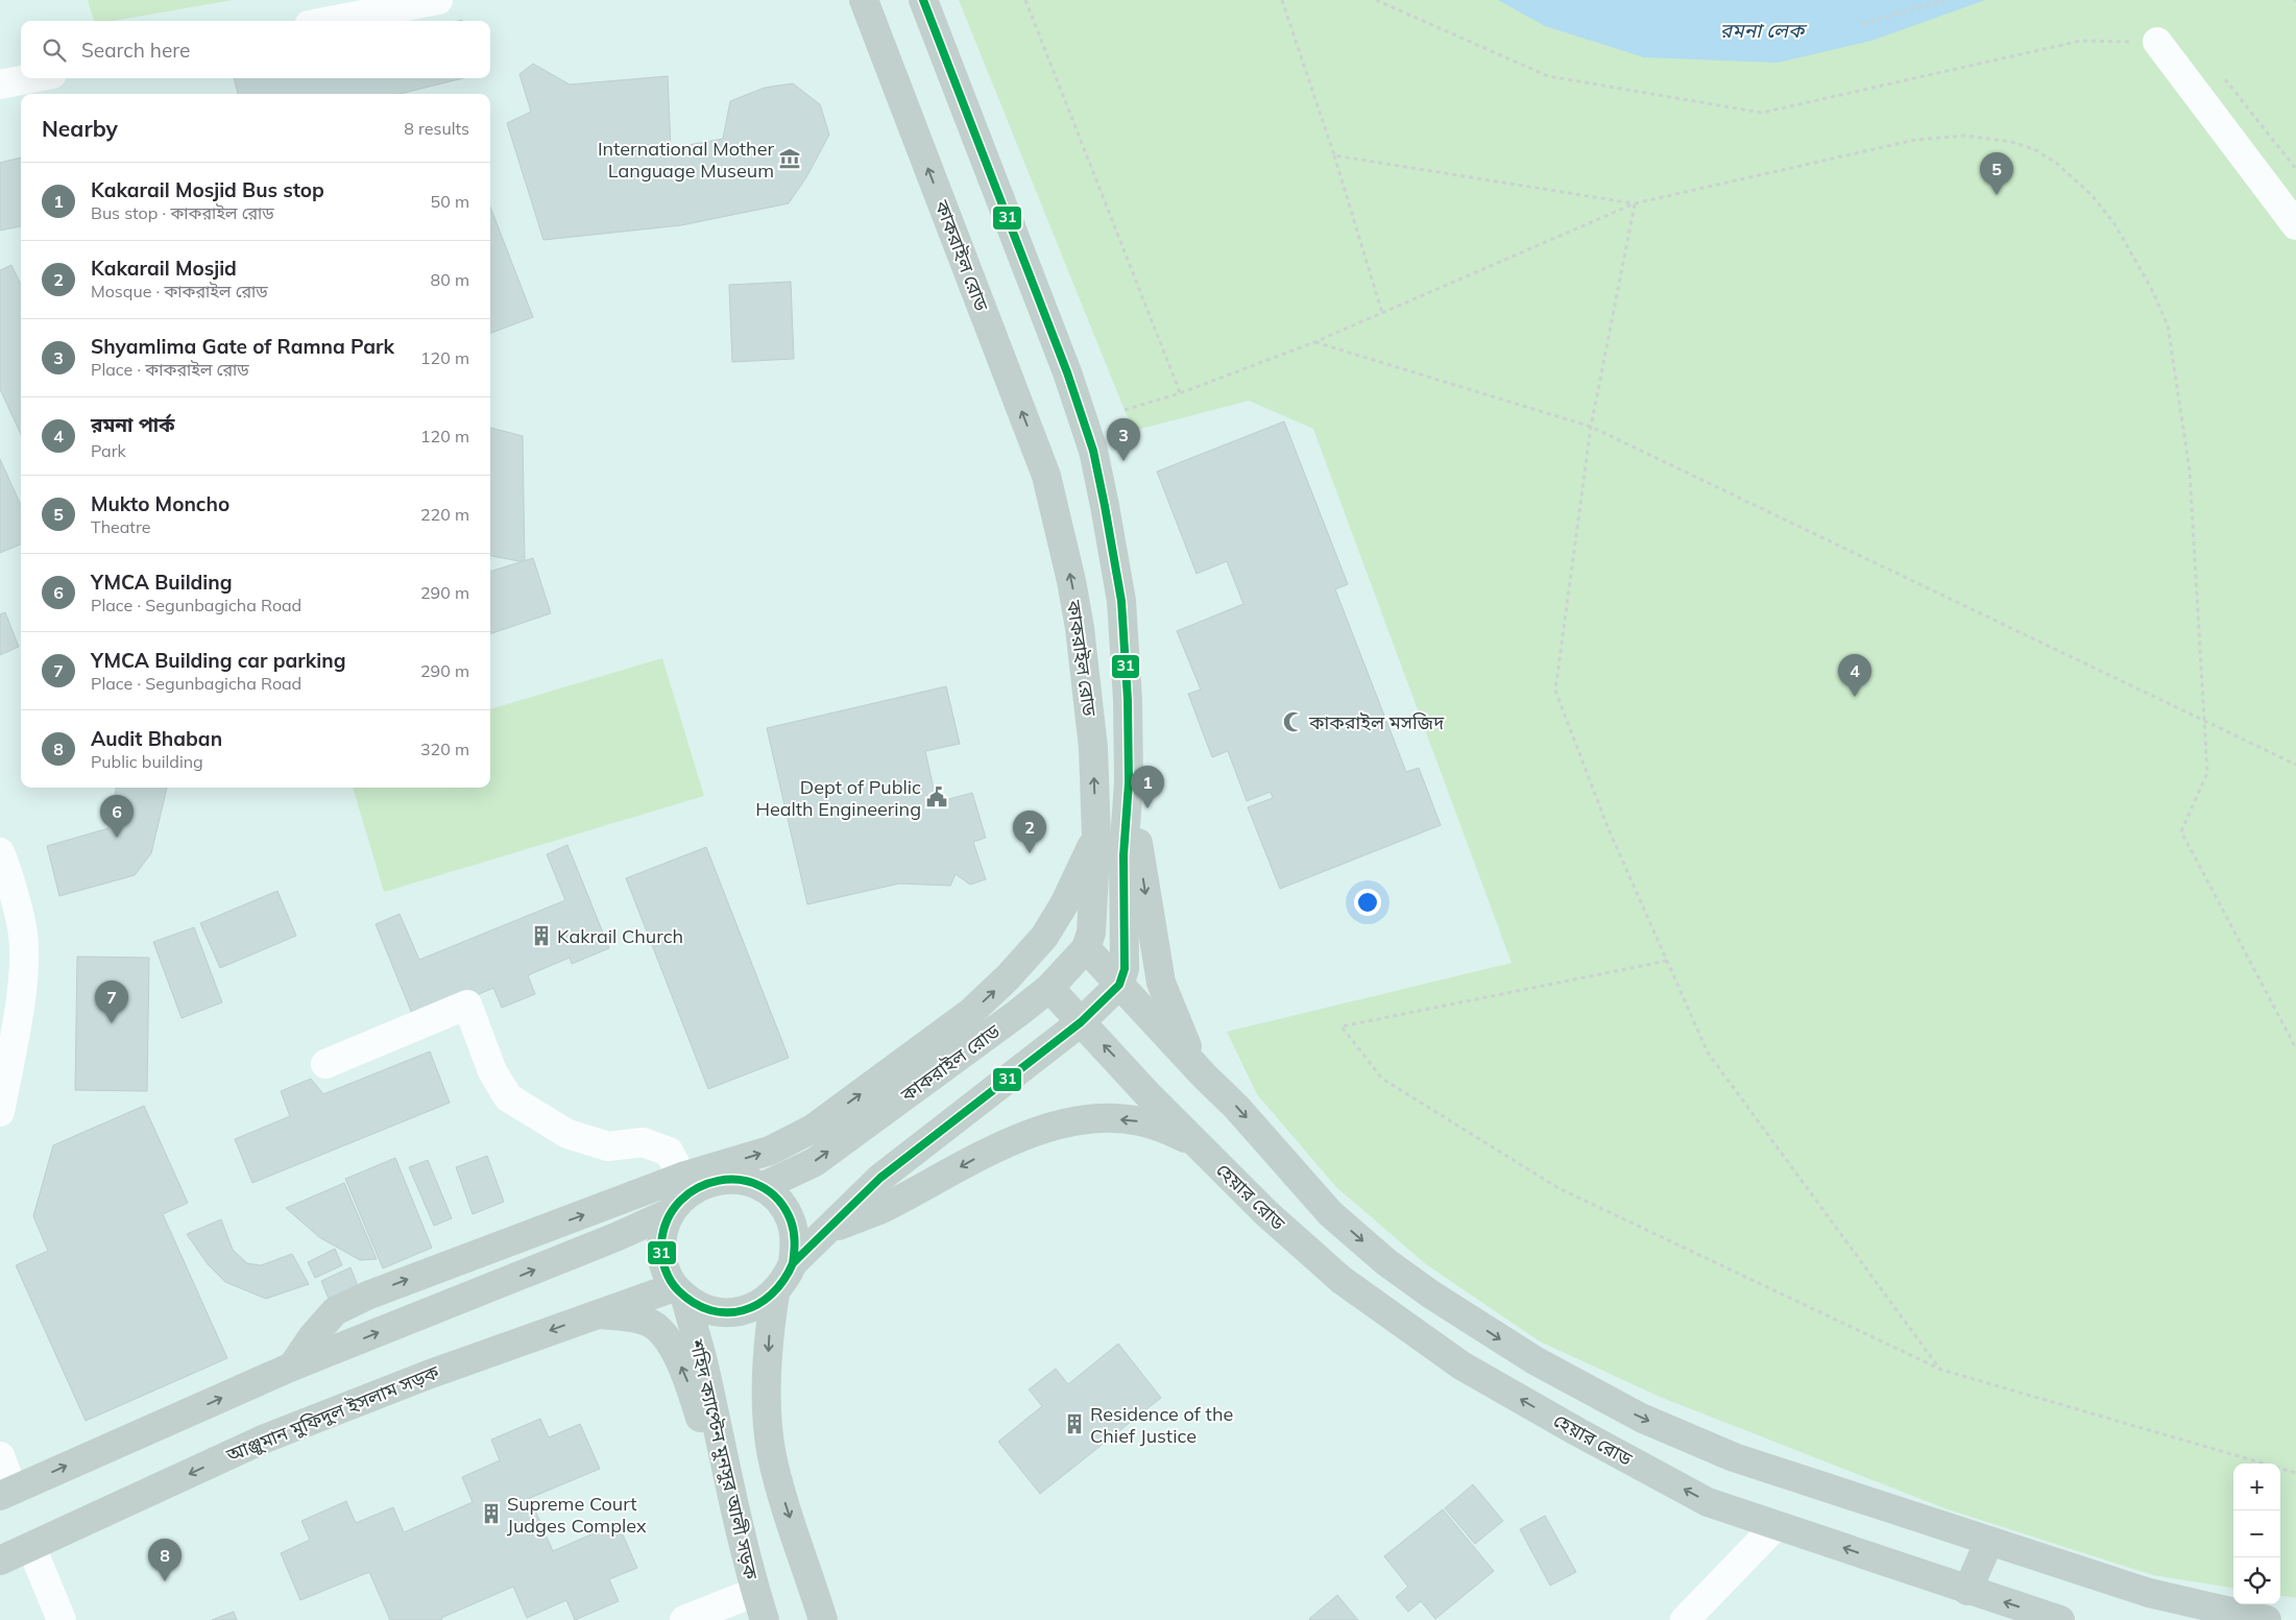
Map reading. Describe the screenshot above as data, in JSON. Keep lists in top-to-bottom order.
{
  "streets": {
    "main road": [
      "কাকরাইল রোড",
      "হেয়ার রোড",
      "আঞ্জুমান মুফিদুল ইসলাম সড়ক",
      "শহিদ ক্যাপ্টেন মুনসুর আলী সড়ক"
    ]
  },
  "crossings": [
    ["কাকরাইল রোড", "হেয়ার রোড"],
    ["কাকরাইল রোড", "আঞ্জুমান মুফিদুল ইসলাম সড়ক"],
    ["কাকরাইল রোড", "শহিদ ক্যাপ্টেন মুনসুর আলী সড়ক"],
    ["আঞ্জুমান মুফিদুল ইসলাম সড়ক", "শহিদ ক্যাপ্টেন মুনসুর আলী সড়ক"]
  ],
  "water": ["রমনা লেক"],
  "places": {
    "museum": ["International Mother Language Museum"],
    "mosque": ["কাকরাইল মসজিদ"],
    "public building": ["Dept of Public Health Engineering"],
    "building": ["Kakrail Church", "Residence of the Chief Justice", "Supreme Court Judges Complex"]
  },
  "lines": ["transit line 31"],
  "page": {
    "search": "Search here",
    "heading": ["Nearby", "8 results"],
    "pins": [
      "5",
      "3",
      "4",
      "1",
      "6",
      "2",
      "7",
      "8"
    ],
    "list": [
      {
        "mark": "1",
        "name": "Kakarail Mosjid Bus stop",
        "note": "Bus stop · কাকরাইল রোড",
        "value": "50 m"
      },
      {
        "mark": "2",
        "name": "Kakarail Mosjid",
        "note": "Mosque · কাকরাইল রোড",
        "value": "80 m"
      },
      {
        "mark": "3",
        "name": "Shyamlima Gate of Ramna Park",
        "note": "Place · কাকরাইল রোড",
        "value": "120 m"
      },
      {
        "mark": "4",
        "name": "রমনা পার্ক",
        "note": "Park",
        "value": "120 m"
      },
      {
        "mark": "5",
        "name": "Mukto Moncho",
        "note": "Theatre",
        "value": "220 m"
      },
      {
        "mark": "6",
        "name": "YMCA Building",
        "note": "Place · Segunbagicha Road",
        "value": "290 m"
      },
      {
        "mark": "7",
        "name": "YMCA Building car parking",
        "note": "Place · Segunbagicha Road",
        "value": "290 m"
      },
      {
        "mark": "8",
        "name": "Audit Bhaban",
        "note": "Public building",
        "value": "320 m"
      }
    ],
    "map_buttons": ["+", "−"]
  }
}
